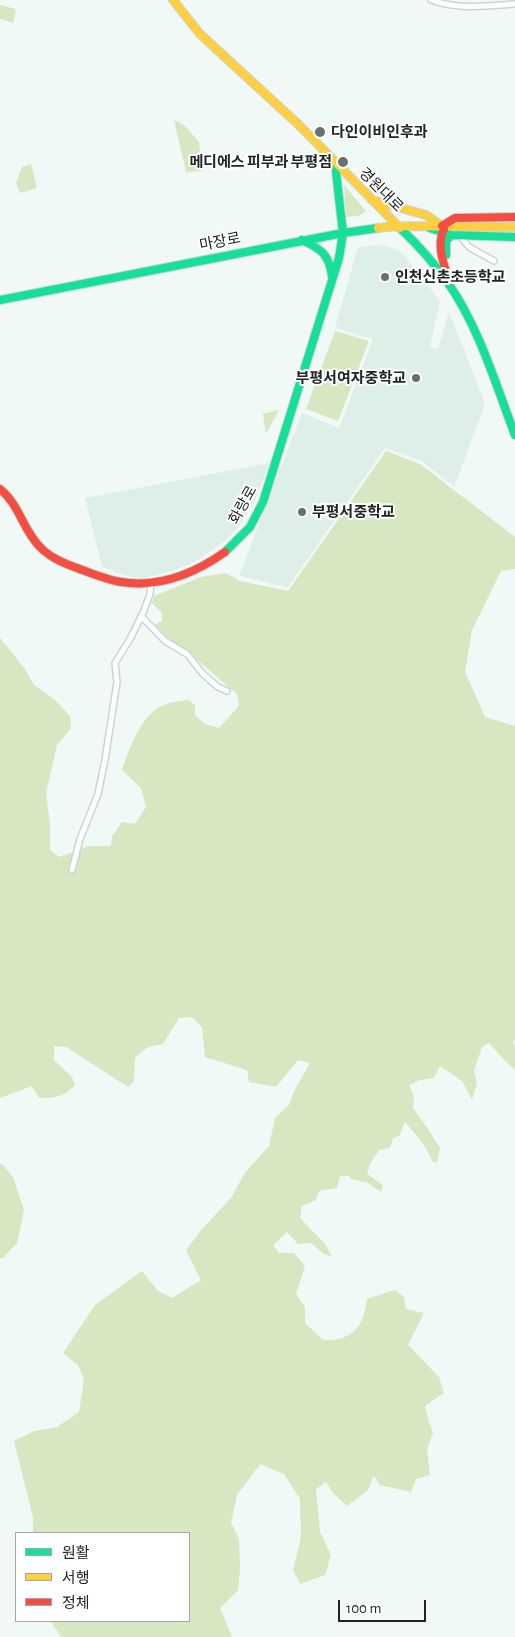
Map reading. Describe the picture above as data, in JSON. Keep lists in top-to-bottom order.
{
  "streets": {
    "main road": ["경원대로", "마장로", "화랑로"]
  },
  "crossings": [
    ["경원대로", "마장로"],
    ["경원대로", "화랑로"],
    ["마장로", "화랑로"]
  ],
  "places": [
    "다인이비인후과",
    "메디에스 피부과 부평점",
    "인천신촌초등학교",
    "부평서여자중학교",
    "부평서중학교"
  ],
  "legend": ["원활", "서행", "정체"],
  "scale_bar": "100 m"
}
